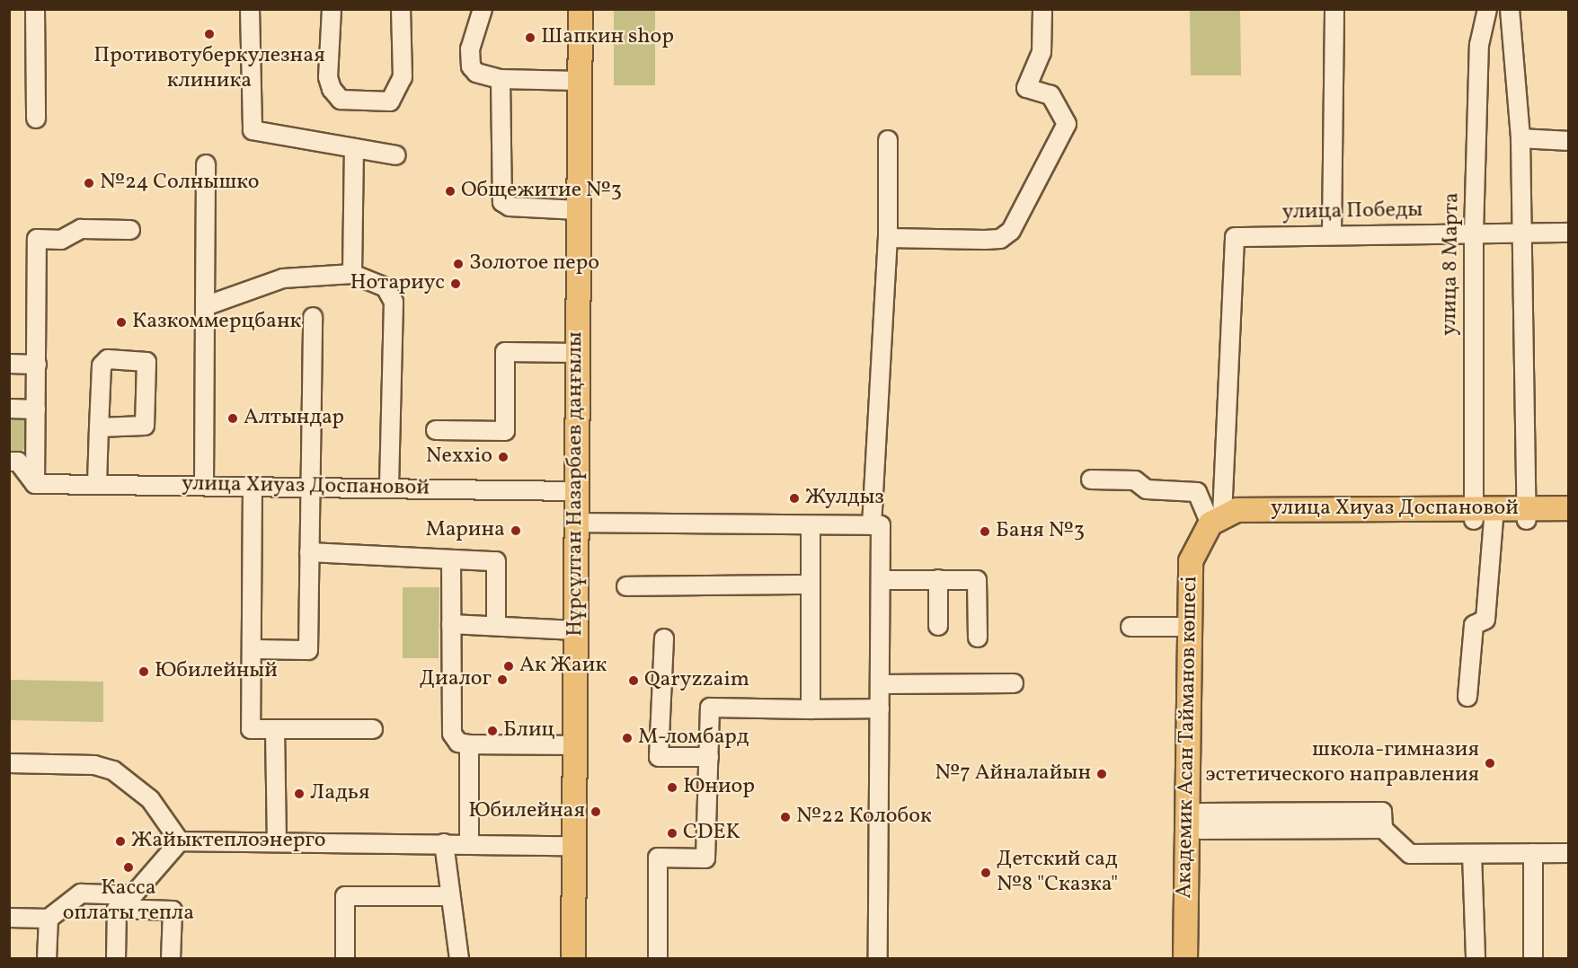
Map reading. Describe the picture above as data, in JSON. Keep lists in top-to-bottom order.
{
  "streets": {
    "main road": ["Нұрсұлтан Назарбаев даңғылы", "улица Хиуаз Доспановой", "Академик Асан Тайманов көшесі"],
    "street": ["улица Победы", "улица 8 Марта"]
  },
  "crossings": [
    ["улица Победы", "улица 8 Марта"],
    ["улица Победы", "Академик Асан Тайманов көшесі"],
    ["улица 8 Марта", "улица Хиуаз Доспановой"],
    ["Нұрсұлтан Назарбаев даңғылы", "улица Хиуаз Доспановой"],
    ["улица Хиуаз Доспановой", "Академик Асан Тайманов көшесі"]
  ],
  "places": [
    "Противотуберкулезная клиника",
    "Шапкин shop",
    "№24 Солнышко",
    "Общежитие №3",
    "Золотое перо",
    "Нотариус",
    "Казкоммерцбанк",
    "Алтындар",
    "Nexxio",
    "Жулдыз",
    "Марина",
    "Баня №3",
    "Ак Жаик",
    "Юбилейный",
    "Диалог",
    "Qaryzzaim",
    "Блиц",
    "М-ломбард",
    "школа-гимназия эстетического направления",
    "№7 Айналайын",
    "Юниор",
    "Ладья",
    "Юбилейная",
    "№22 Колобок",
    "CDEK",
    "Жайыктеплоэнерго",
    "Касса оплаты тепла",
    "Детский сад №8 \"Сказка\""
  ]
}
